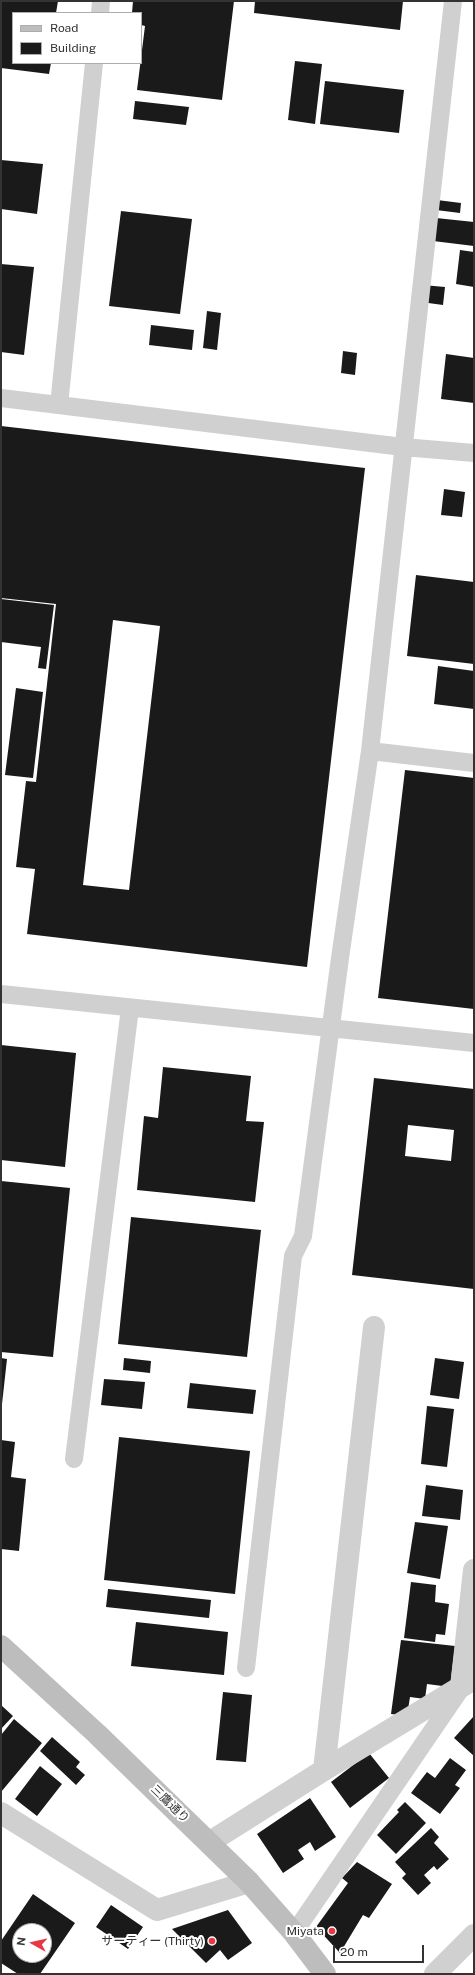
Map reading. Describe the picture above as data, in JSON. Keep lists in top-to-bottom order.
{
  "streets": {
    "main road": ["三鷹通り"]
  },
  "places": ["Miyata", "サーティー (Thirty)"],
  "legend": ["Road", "Building"],
  "scale_bar": "20 m",
  "north": "left"
}
